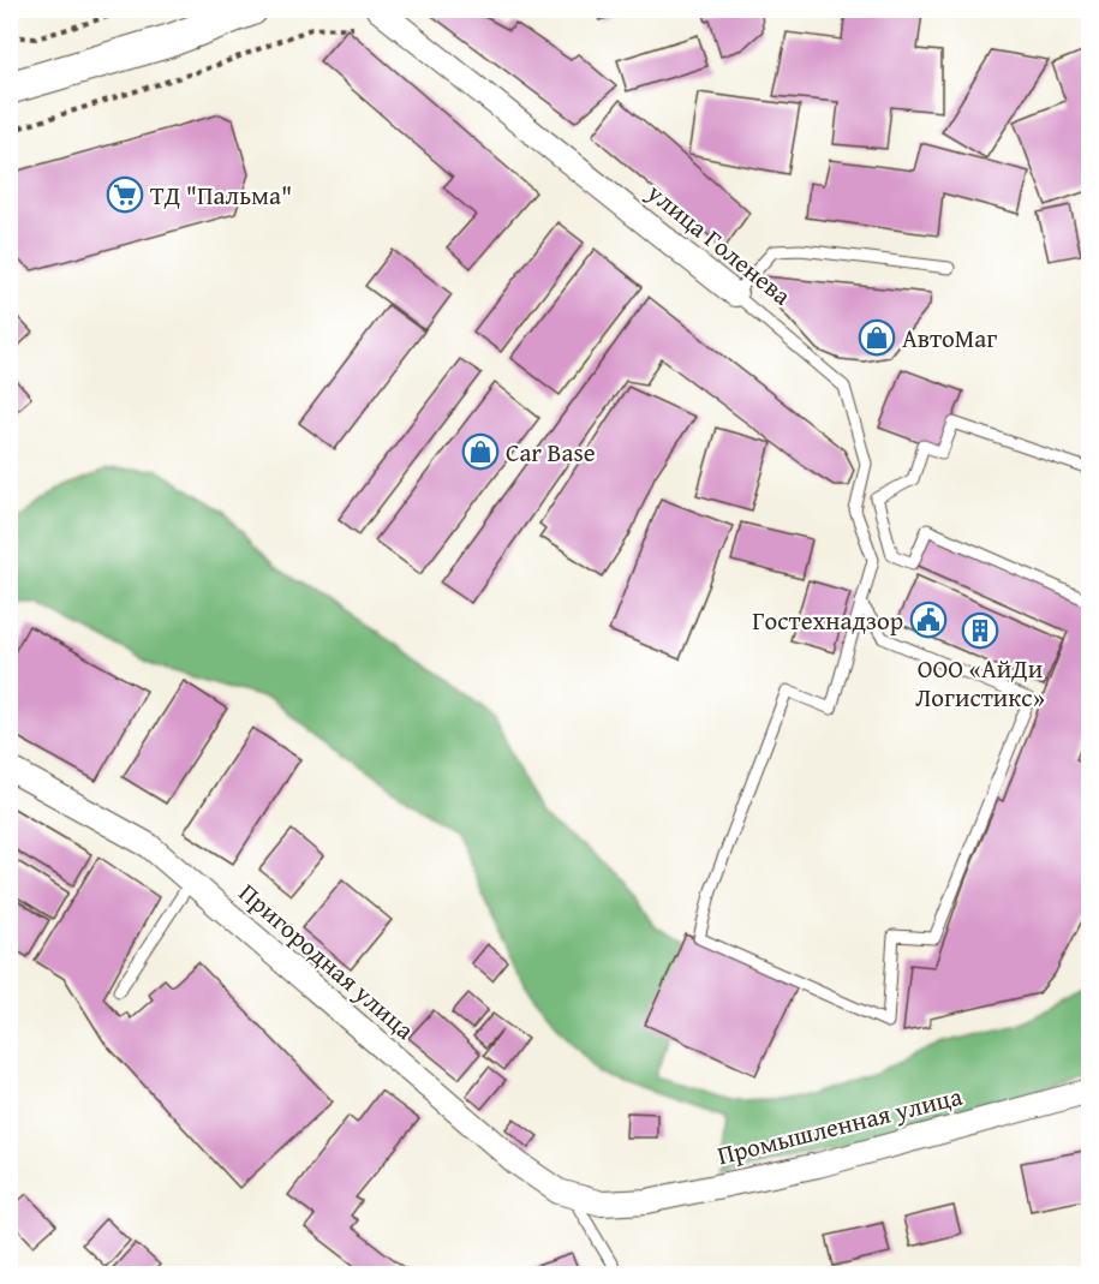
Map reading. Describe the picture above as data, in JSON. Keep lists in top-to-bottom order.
{
  "streets": {
    "street": ["улица Голенева", "Пригородная улица", "Промышленная улица"]
  },
  "crossings": [
    ["Пригородная улица", "Промышленная улица"]
  ],
  "places": {
    "supermarket": ["ТД \"Пальма\""],
    "shop": ["АвтоМаг", "Car Base"],
    "public building": ["Гостехнадзор"],
    "building": ["ООО «АйДи Логистикс»"]
  }
}
